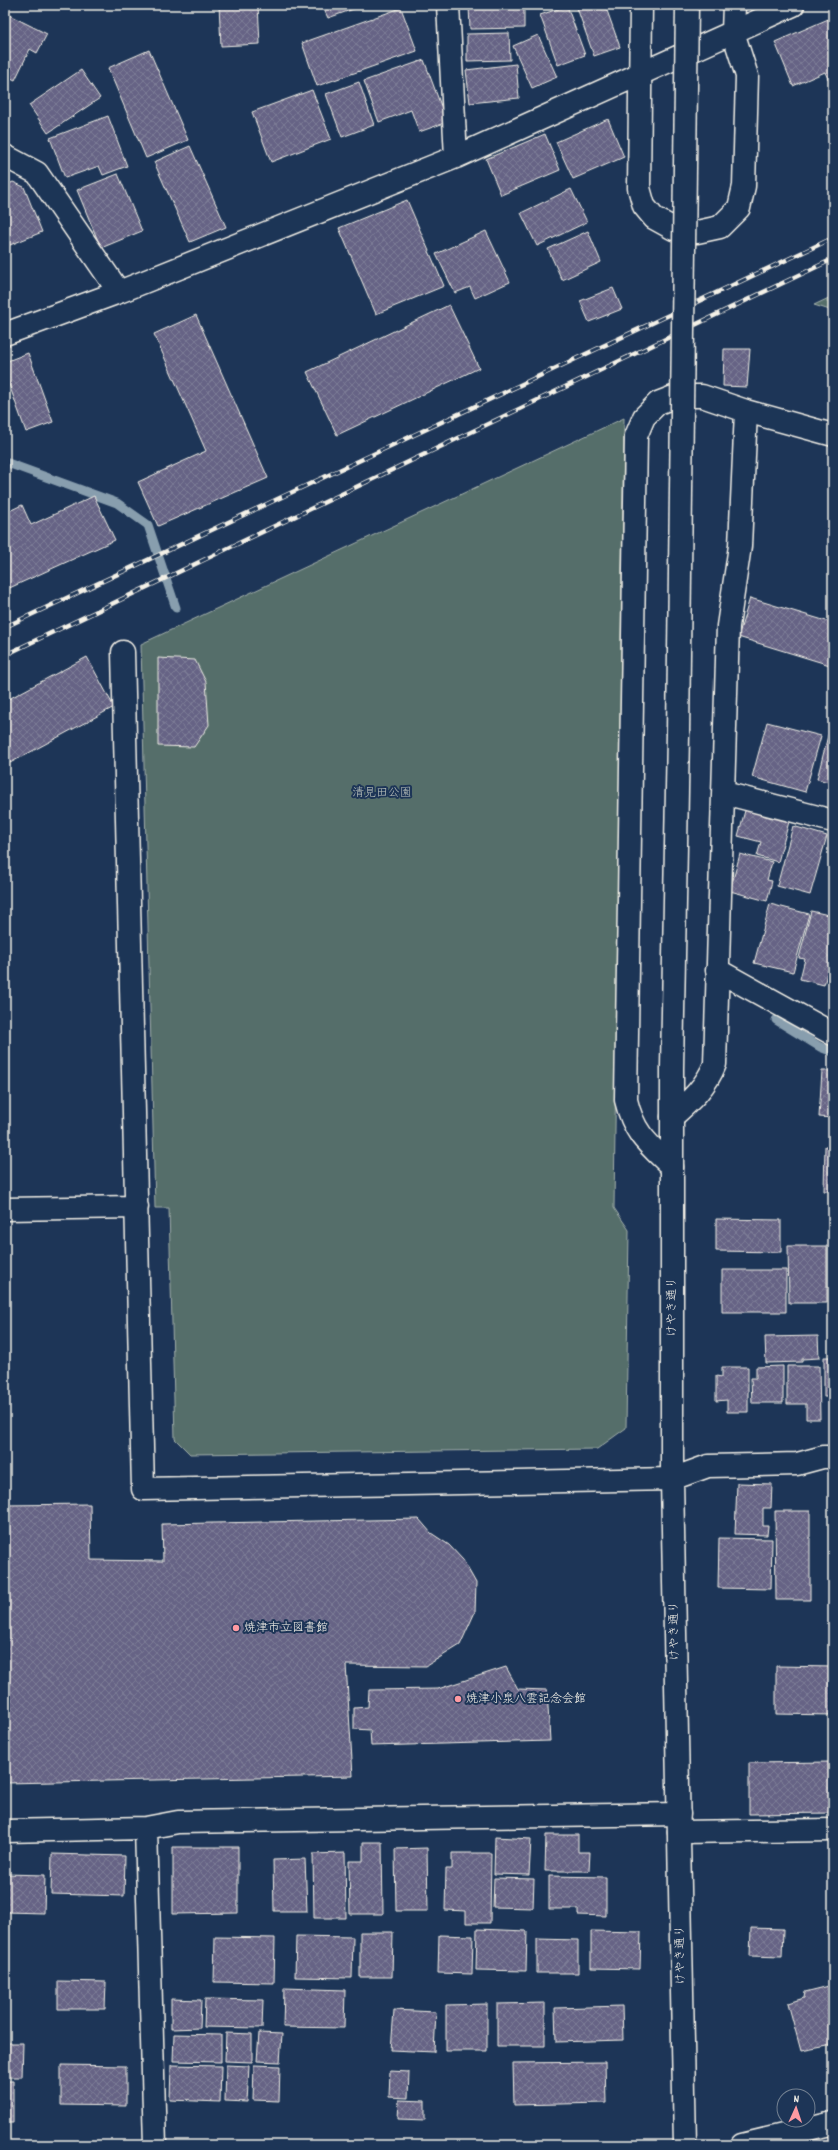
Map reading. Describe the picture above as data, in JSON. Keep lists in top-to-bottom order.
{
  "streets": {
    "street": ["けやき通り"]
  },
  "parks": ["清見田公園"],
  "places": ["焼津市立図書館", "焼津小泉八雲記念会館"],
  "north": "top"
}
